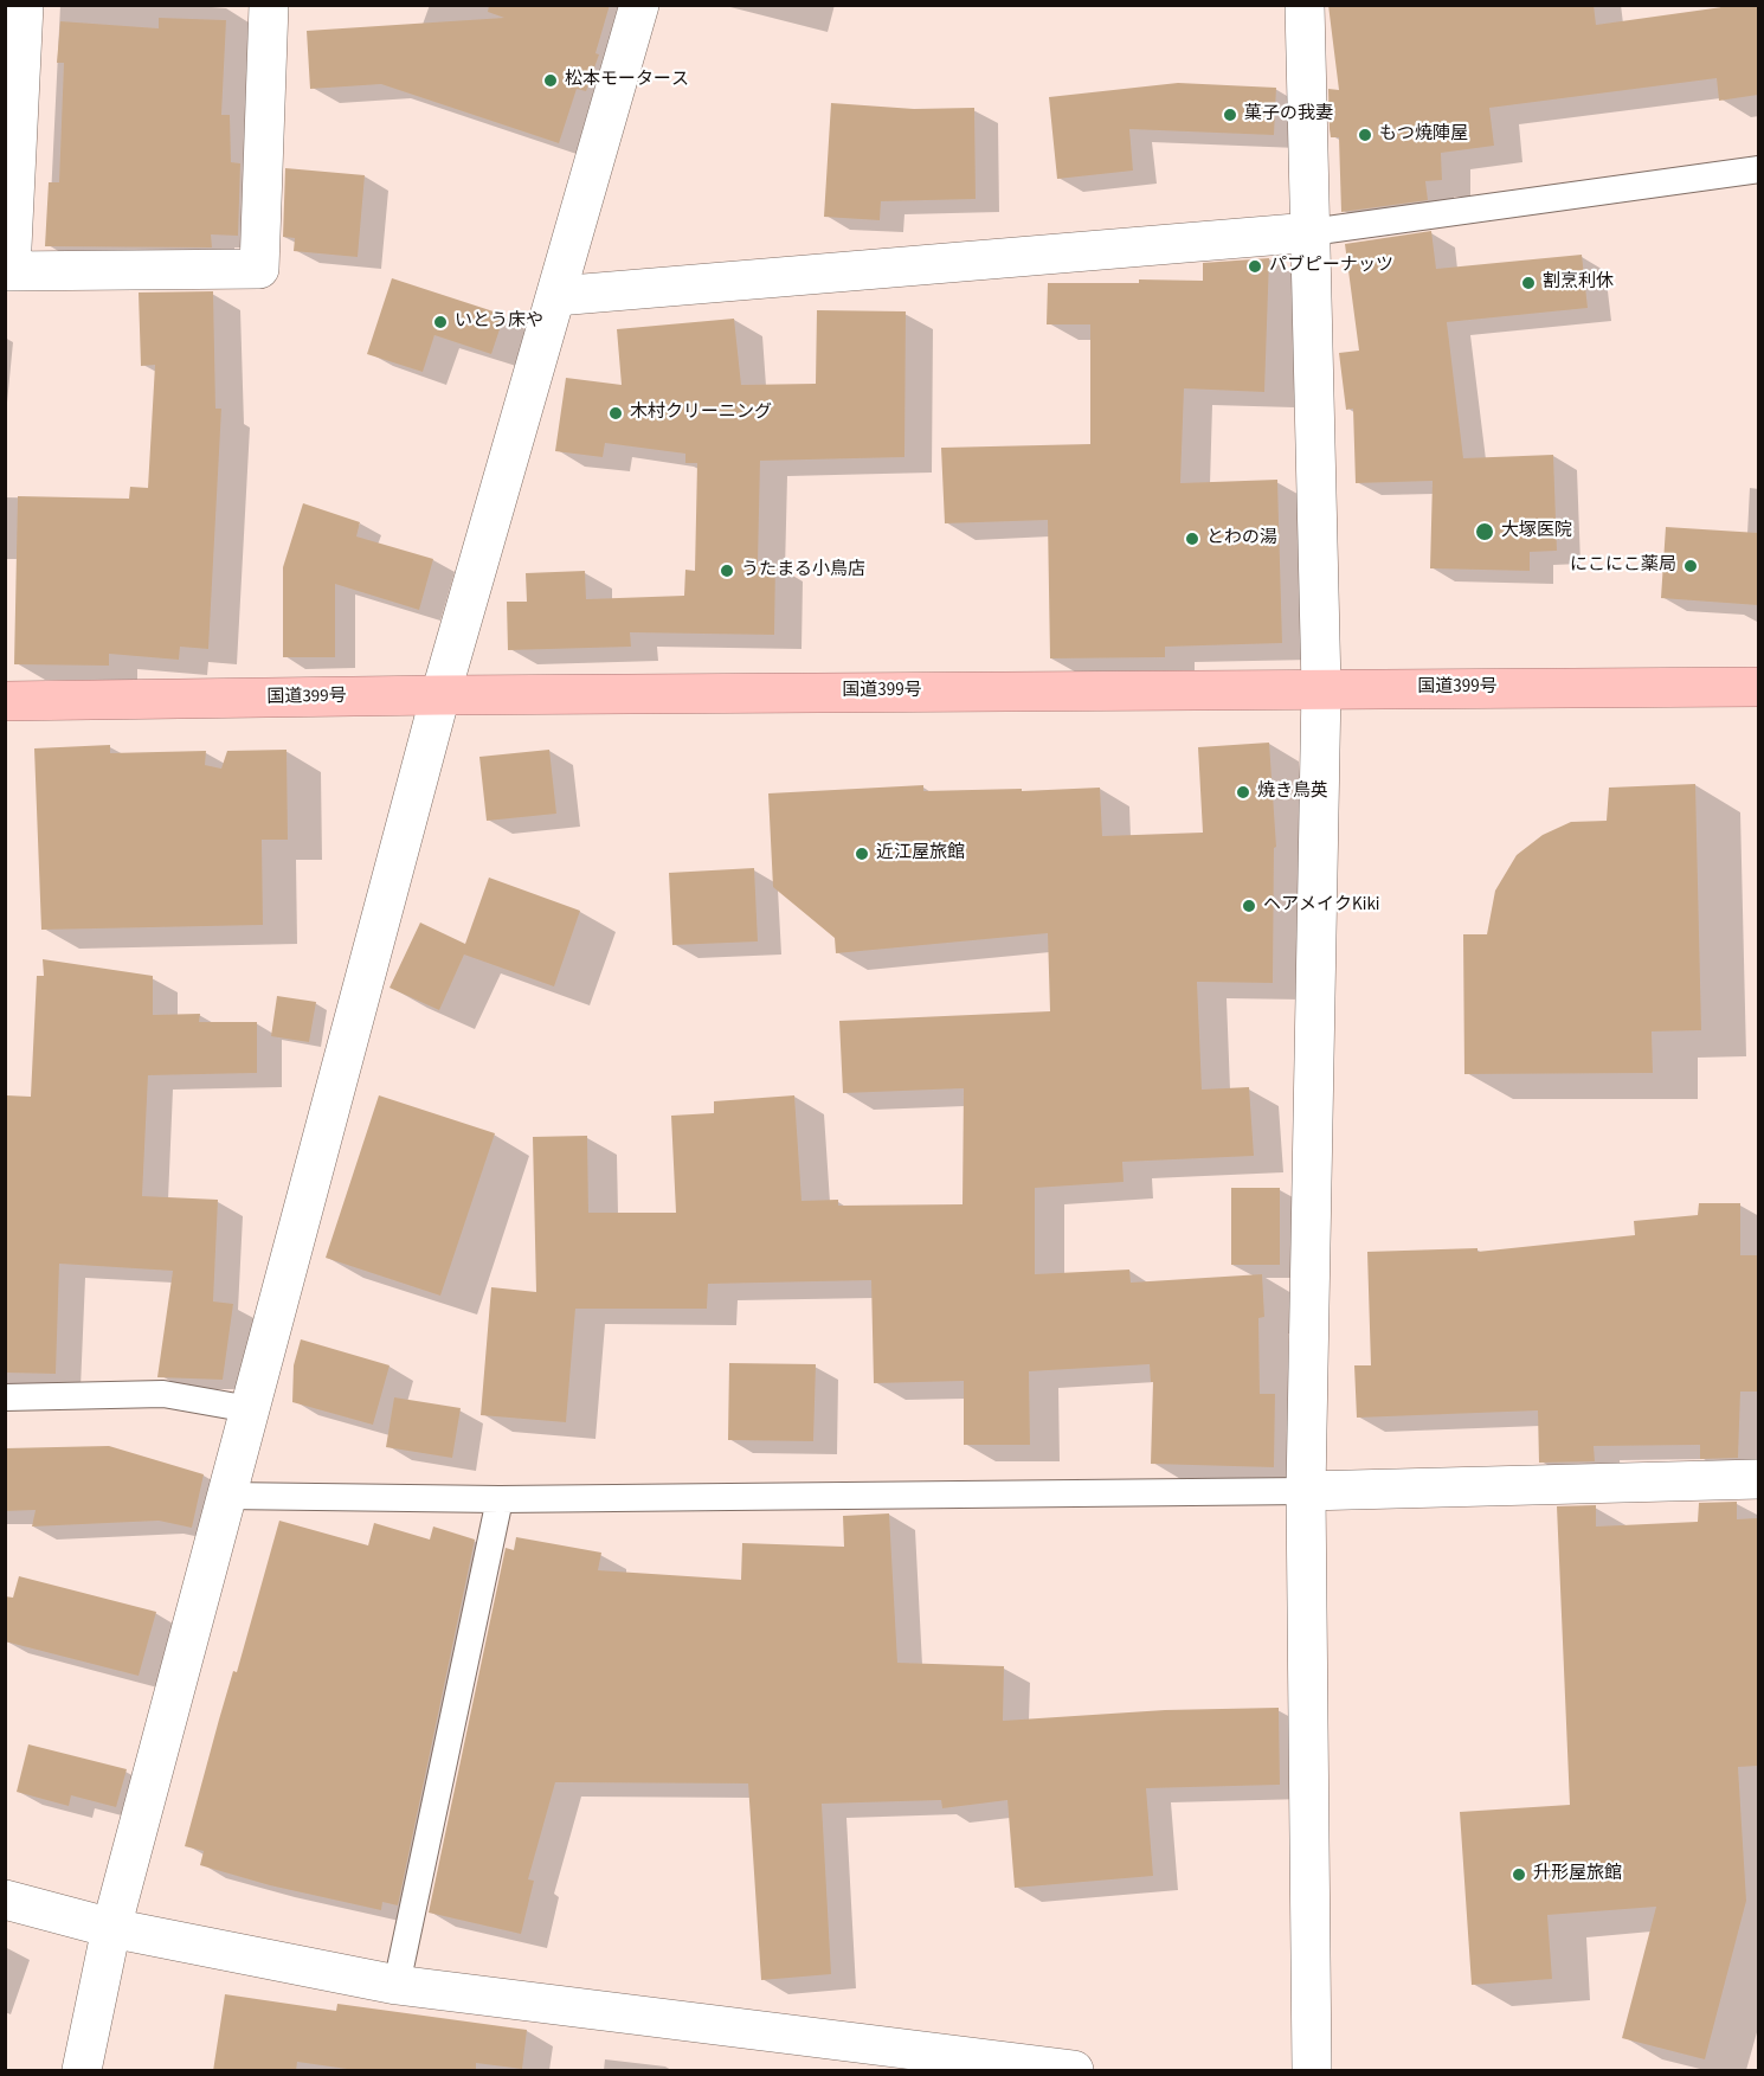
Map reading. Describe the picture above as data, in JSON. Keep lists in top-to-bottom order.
{
  "streets": {
    "highway": ["国道399号"]
  },
  "places": [
    "松本モータース",
    "菓子の我妻",
    "もつ焼陣屋",
    "パブピーナッツ",
    "割烹利休",
    "いとう床や",
    "木村クリーニング",
    "大塚医院",
    "とわの湯",
    "にこにこ薬局",
    "うたまる小鳥店",
    "焼き鳥英",
    "近江屋旅館",
    "ヘアメイクKiki",
    "升形屋旅館"
  ]
}
